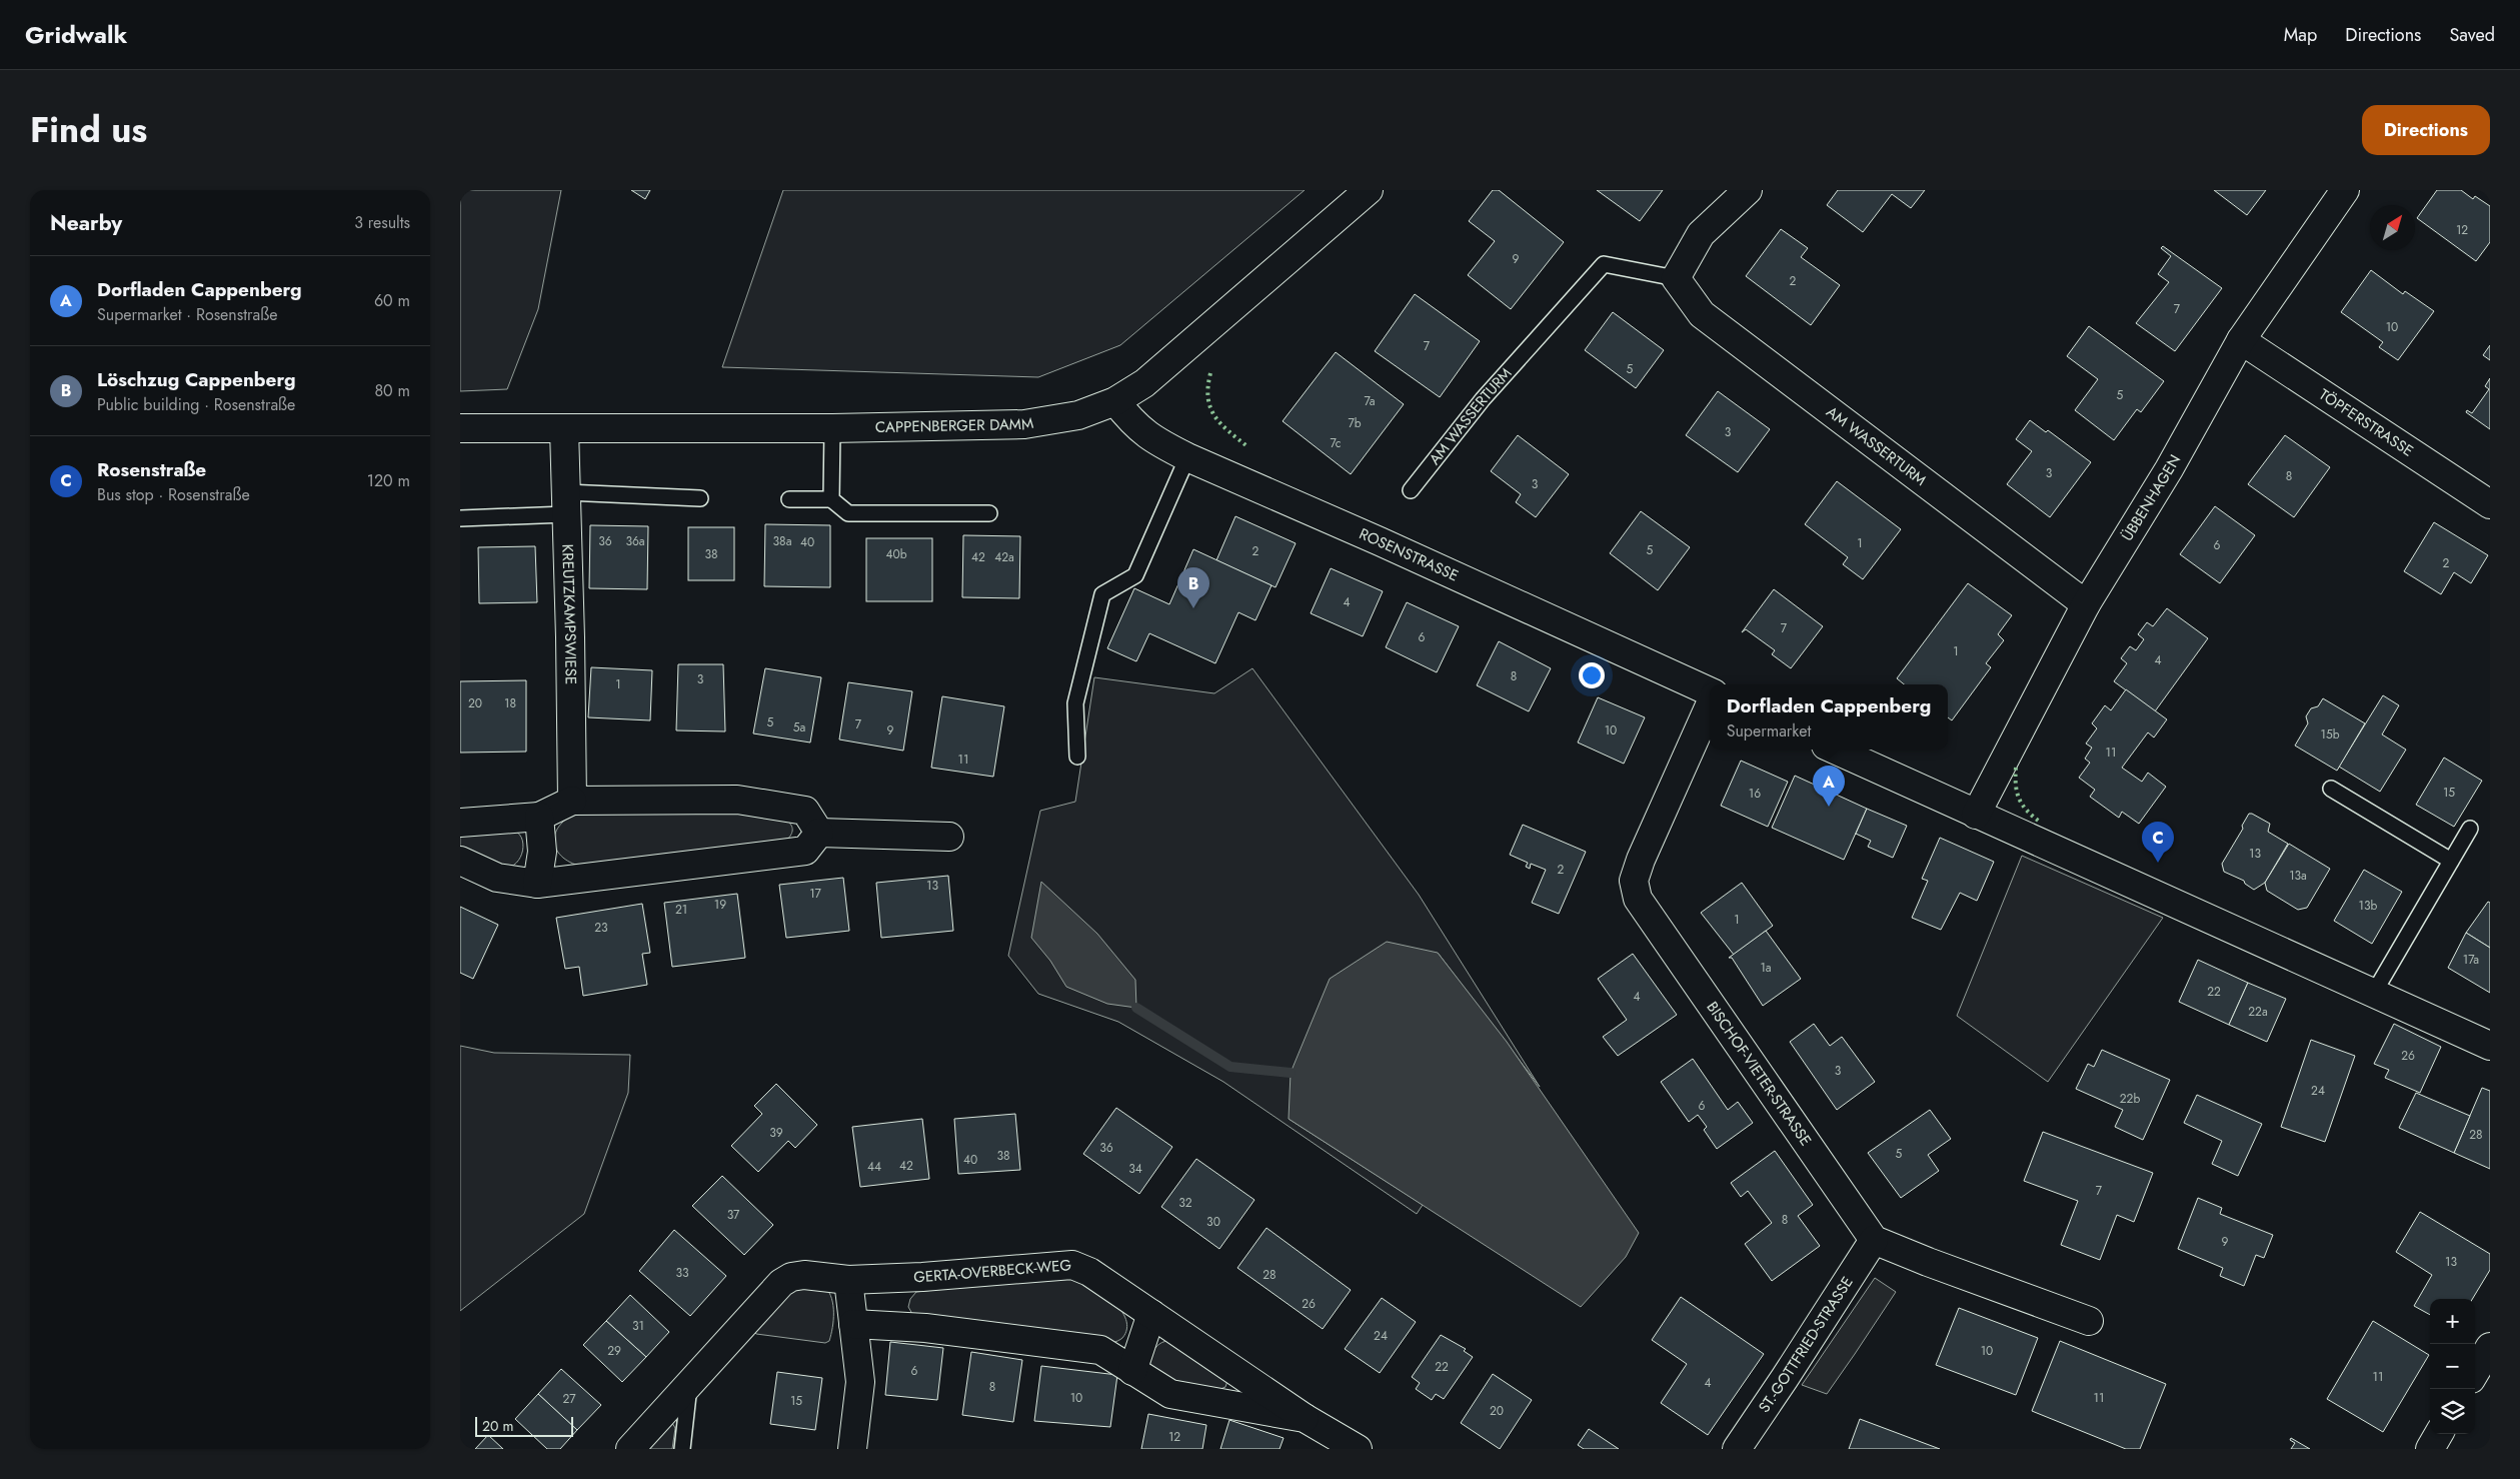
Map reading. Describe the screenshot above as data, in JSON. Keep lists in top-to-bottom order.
{
  "streets": {
    "street": [
      "AM WASSERTURM",
      "TÖPFERSTRASSE",
      "CAPPENBERGER DAMM",
      "ÜBBENHAGEN",
      "ROSENSTRASSE",
      "KREUTZKAMPSWIESE",
      "BISCHOF-VIETER-STRASSE",
      "GERTA-OVERBECK-WEG",
      "ST.-GOTTFRIED-STRASSE"
    ]
  },
  "crossings": [
    ["AM WASSERTURM", "ÜBBENHAGEN"],
    ["TÖPFERSTRASSE", "ÜBBENHAGEN"],
    ["CAPPENBERGER DAMM", "ROSENSTRASSE"],
    ["CAPPENBERGER DAMM", "KREUTZKAMPSWIESE"],
    ["BISCHOF-VIETER-STRASSE", "ST.-GOTTFRIED-STRASSE"]
  ],
  "house_numbers": [
    "12",
    "9",
    "2",
    "7",
    "10",
    "7",
    "5",
    "5",
    "7a",
    "7b",
    "3",
    "7c",
    "3",
    "8",
    "3",
    "36",
    "36a",
    "38a",
    "40",
    "1",
    "6",
    "5",
    "2",
    "38",
    "40b",
    "42",
    "42a",
    "2",
    "4",
    "7",
    "6",
    "1",
    "4",
    "8",
    "3",
    "1",
    "20",
    "18",
    "5",
    "7",
    "5a",
    "9",
    "10",
    "15b",
    "11",
    "11",
    "15",
    "16",
    "13",
    "2",
    "13a",
    "13",
    "17",
    "19",
    "13b",
    "21",
    "1",
    "23",
    "17a",
    "1a",
    "22",
    "4",
    "22a",
    "26",
    "3",
    "24",
    "22b",
    "6",
    "39",
    "28",
    "36",
    "5",
    "38",
    "40",
    "42",
    "44",
    "34",
    "7",
    "32",
    "37",
    "8",
    "30",
    "9",
    "13",
    "33",
    "28",
    "26",
    "31",
    "24",
    "29",
    "10",
    "22",
    "6",
    "11",
    "4",
    "8",
    "10",
    "11",
    "27",
    "15",
    "20",
    "12"
  ],
  "scale_bar": "20 m",
  "north": "top right",
  "page": {
    "header": "Gridwalk",
    "nav": ["Map", "Directions", "Saved"],
    "title": "Find us",
    "buttons": "Directions",
    "heading": ["Nearby", "3 results"],
    "list": [
      {
        "mark": "A",
        "name": "Dorfladen Cappenberg",
        "note": "Supermarket · Rosenstraße",
        "value": "60 m"
      },
      {
        "mark": "B",
        "name": "Löschzug Cappenberg",
        "note": "Public building · Rosenstraße",
        "value": "80 m"
      },
      {
        "mark": "C",
        "name": "Rosenstraße",
        "note": "Bus stop · Rosenstraße",
        "value": "120 m"
      }
    ],
    "pins": ["B", "A", "C"],
    "popup": ["Dorfladen Cappenberg", "Supermarket"],
    "map_buttons": ["+", "−"],
    "scale": "20 m"
  }
}
